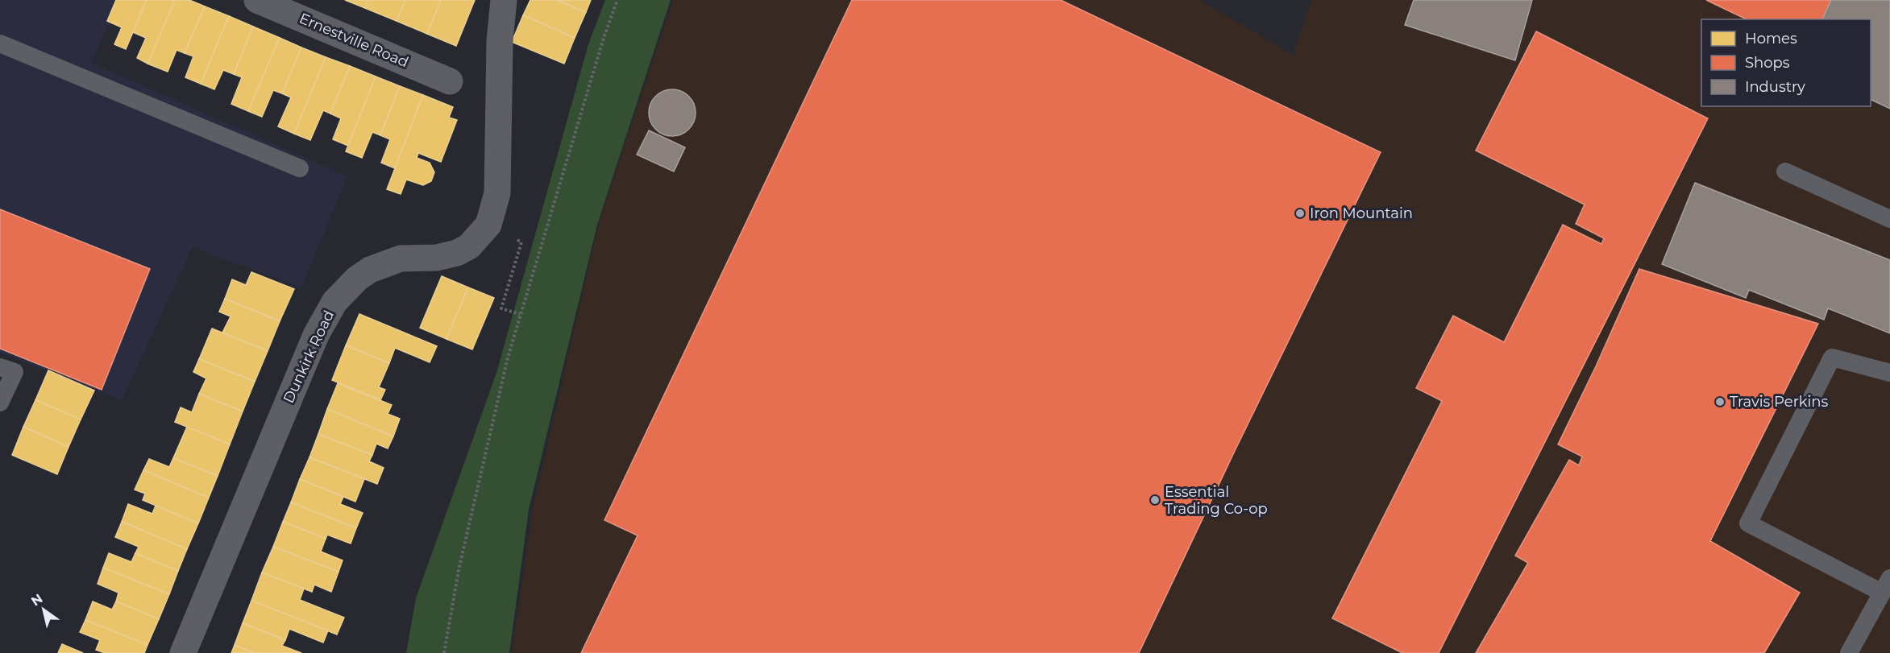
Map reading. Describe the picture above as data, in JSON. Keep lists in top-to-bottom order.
{
  "streets": {
    "street": ["Ernestville Road", "Dunkirk Road"]
  },
  "places": ["Iron Mountain", "Travis Perkins", "Essential Trading Co-op"],
  "legend": ["Homes", "Shops", "Industry"],
  "north": "top left"
}
